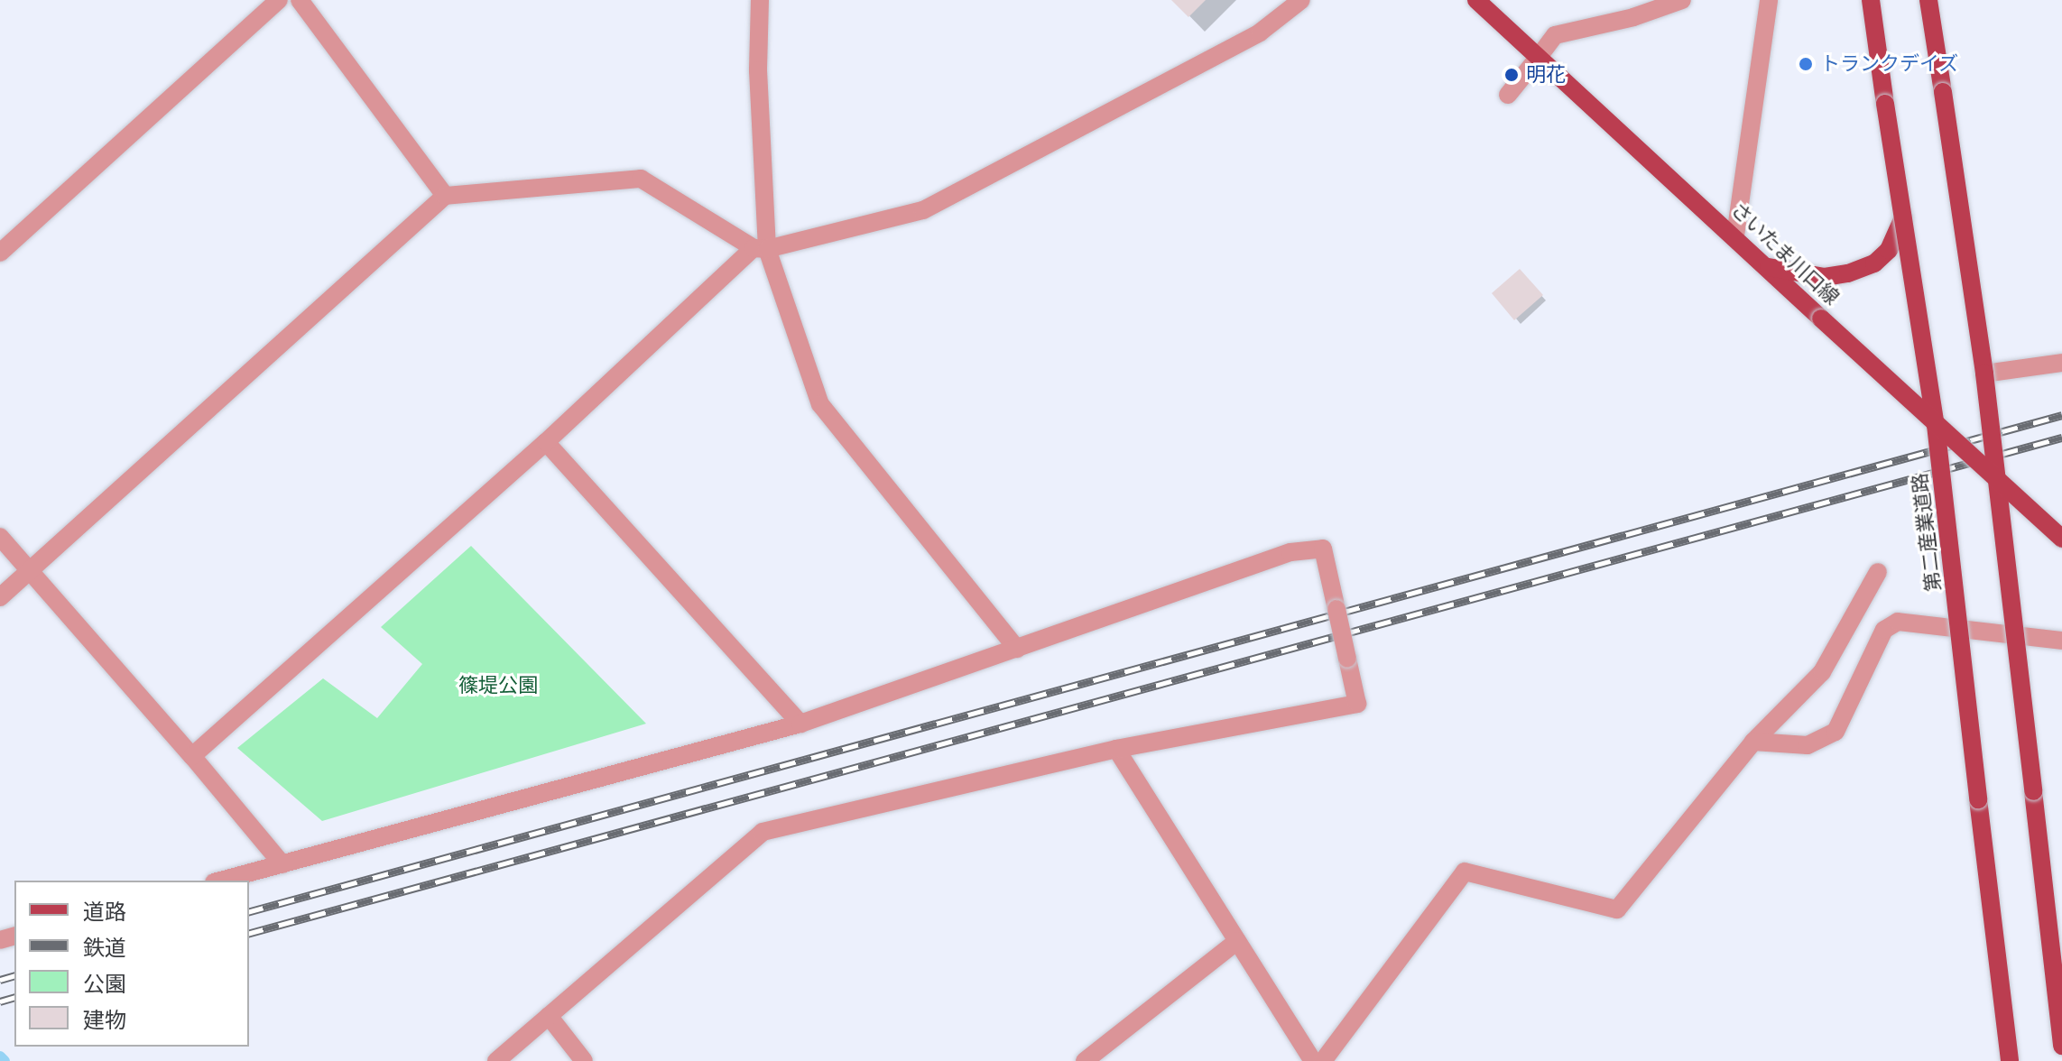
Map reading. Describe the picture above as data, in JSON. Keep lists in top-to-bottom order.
{
  "streets": {
    "main road": ["さいたま川口線", "第二産業道路"]
  },
  "crossings": [
    ["さいたま川口線", "第二産業道路"]
  ],
  "parks": ["篠堤公園"],
  "places": ["トランクデイズ", "明花"],
  "legend": [
    "道路",
    "鉄道",
    "公園",
    "建物"
  ]
}
